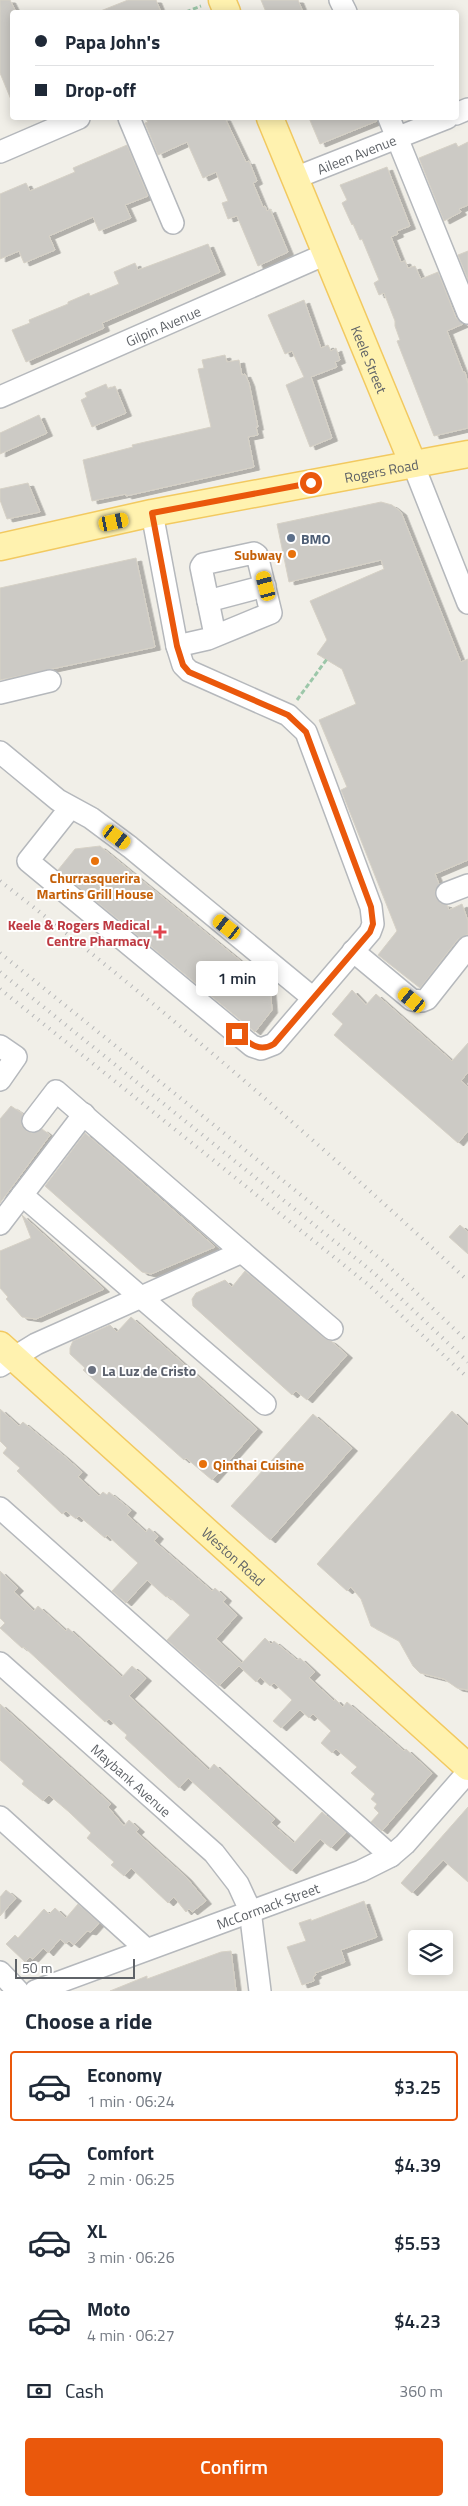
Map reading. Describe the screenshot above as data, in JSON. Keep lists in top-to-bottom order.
{
  "streets": {
    "main road": ["Keele Street", "Rogers Road", "Weston Road"],
    "street": [
      "Aileen Avenue",
      "Gilpin Avenue",
      "Maybank Avenue",
      "McCormack Street"
    ]
  },
  "crossings": [
    ["Aileen Avenue", "Keele Street"],
    ["Gilpin Avenue", "Keele Street"],
    ["Keele Street", "Rogers Road"],
    ["Maybank Avenue", "McCormack Street"]
  ],
  "places": {
    "other": [
      "BMO",
      "Subway",
      "Churrasquerira Martins Grill House",
      "La Luz de Cristo",
      "Qinthai Cuisine"
    ],
    "health": ["Keele & Rogers Medical Centre Pharmacy"]
  },
  "scale_bar": "50 m",
  "page": {
    "banner": ["Papa John's", "Drop-off"],
    "bubble": "1 min",
    "scale": "50 m",
    "heading": "Choose a ride",
    "list": [
      {
        "name": "Economy",
        "note": "1 min · 06:24",
        "value": "$3.25"
      },
      {
        "name": "Comfort",
        "note": "2 min · 06:25",
        "value": "$4.39"
      },
      {
        "name": "XL",
        "note": "3 min · 06:26",
        "value": "$5.53"
      },
      {
        "name": "Moto",
        "note": "4 min · 06:27",
        "value": "$4.23"
      }
    ],
    "pay": ["Cash", "360 m"],
    "buttons": "Confirm"
  }
}
